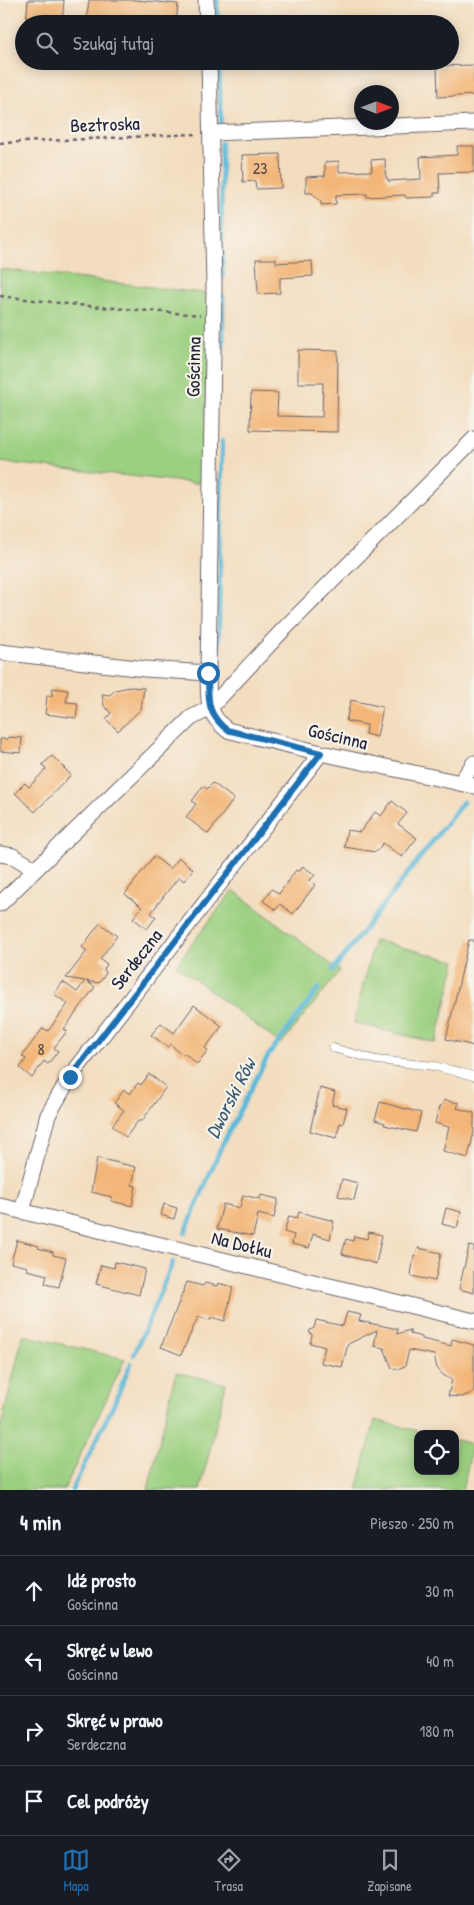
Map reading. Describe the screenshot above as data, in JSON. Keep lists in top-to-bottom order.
{
  "streets": {
    "street": ["Gościnna", "Serdeczna", "Na Dołku"],
    "path": ["Beztroska"]
  },
  "crossings": [
    ["Beztroska", "Gościnna"],
    ["Gościnna", "Serdeczna"],
    ["Serdeczna", "Na Dołku"]
  ],
  "water": ["Dworski Rów"],
  "house_numbers": ["23", "8"],
  "north": "right",
  "page": {
    "search": "Szukaj tutaj",
    "heading": ["4 min", "Pieszo · 250 m"],
    "list": [
      ["Idź prosto", "Gościnna", "30 m"],
      ["Skręć w lewo", "Gościnna", "40 m"],
      ["Skręć w prawo", "Serdeczna", "180 m"],
      "Cel podróży"
    ],
    "nav": ["Mapa", "Trasa", "Zapisane"]
  }
}
